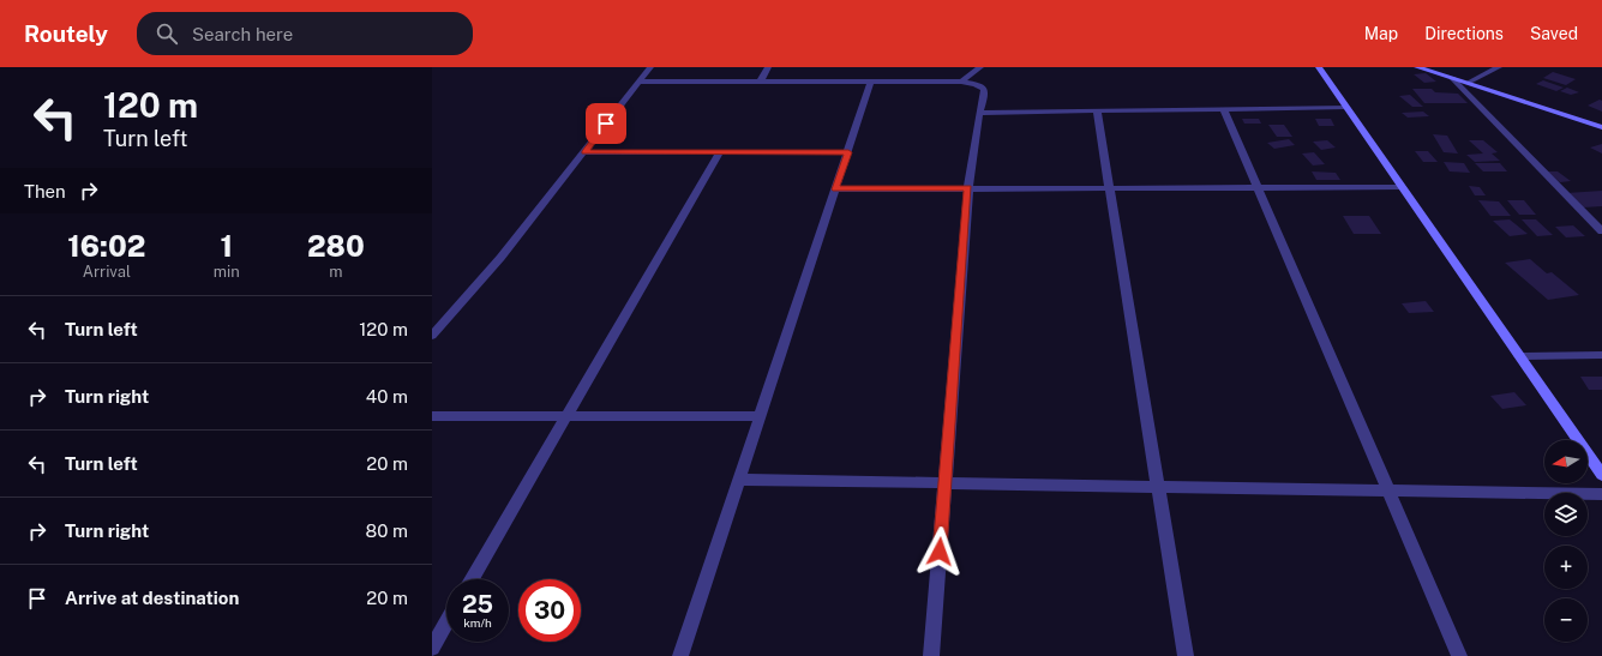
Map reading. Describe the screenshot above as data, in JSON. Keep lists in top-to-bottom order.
{
  "north": "left",
  "page": {
    "header": "Routely",
    "search": "Search here",
    "nav": ["Map", "Directions", "Saved"],
    "turn": ["120 m", "Turn left"],
    "then": "Then",
    "eta": [
      "16:02",
      "Arrival",
      "1",
      "min",
      "280",
      "m"
    ],
    "list": [
      {
        "name": "Turn left",
        "value": "120 m"
      },
      {
        "name": "Turn right",
        "value": "40 m"
      },
      {
        "name": "Turn left",
        "value": "20 m"
      },
      {
        "name": "Turn right",
        "value": "80 m"
      },
      {
        "name": "Arrive at destination",
        "value": "20 m"
      }
    ],
    "map_buttons": ["+", "−"],
    "speed": "25 km/h",
    "limit": "30"
  }
}
